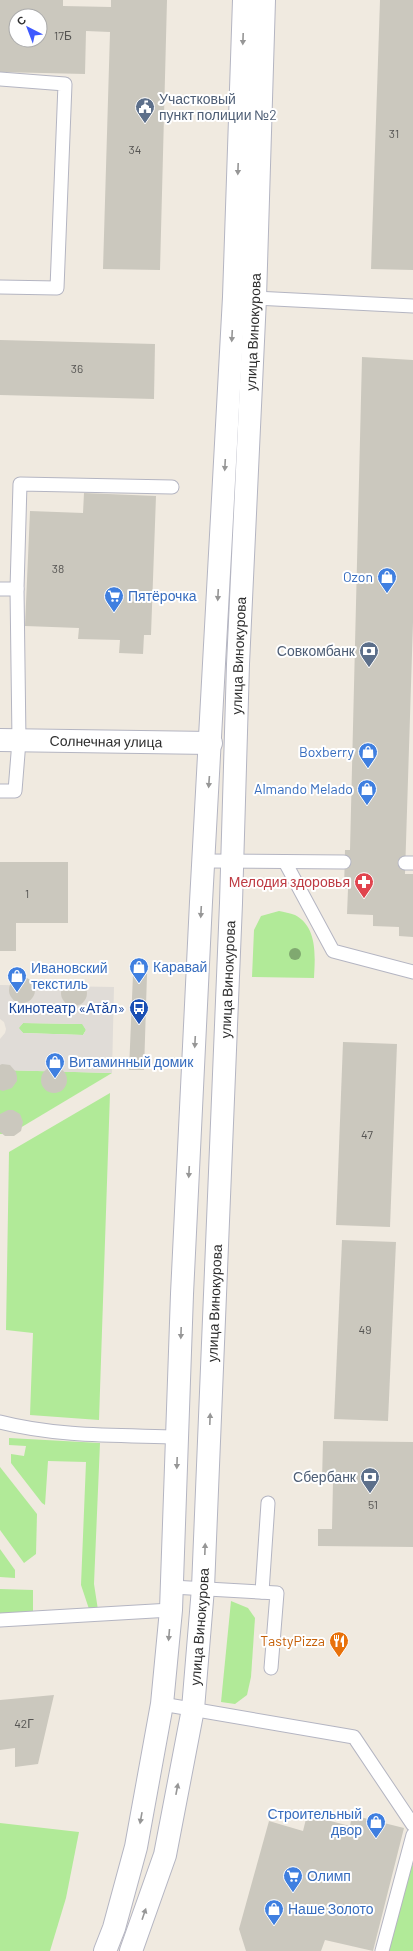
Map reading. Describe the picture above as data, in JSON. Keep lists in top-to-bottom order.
{
  "streets": {
    "main road": ["улица Винокурова", "Солнечная улица"]
  },
  "crossings": [
    ["улица Винокурова", "Солнечная улица"]
  ],
  "places": {
    "public building": ["Участковый пункт полиции №2"],
    "shop": [
      "Ozon",
      "Boxberry",
      "Almando Melado",
      "Каравай",
      "Ивановский текстиль",
      "Витаминный домик",
      "Строительный двор",
      "Наше Золото"
    ],
    "supermarket": ["Пятёрочка", "Олимп"],
    "bank": ["Совкомбанк", "Сбербанк"],
    "pharmacy": ["Мелодия здоровья"],
    "bus stop": ["Кинотеатр «Атӑл»"],
    "restaurant": ["TastyPizza"]
  },
  "house_numbers": [
    "17Б",
    "31",
    "34",
    "36",
    "38",
    "1",
    "47",
    "49",
    "51",
    "42Г"
  ],
  "north": "top left"
}
